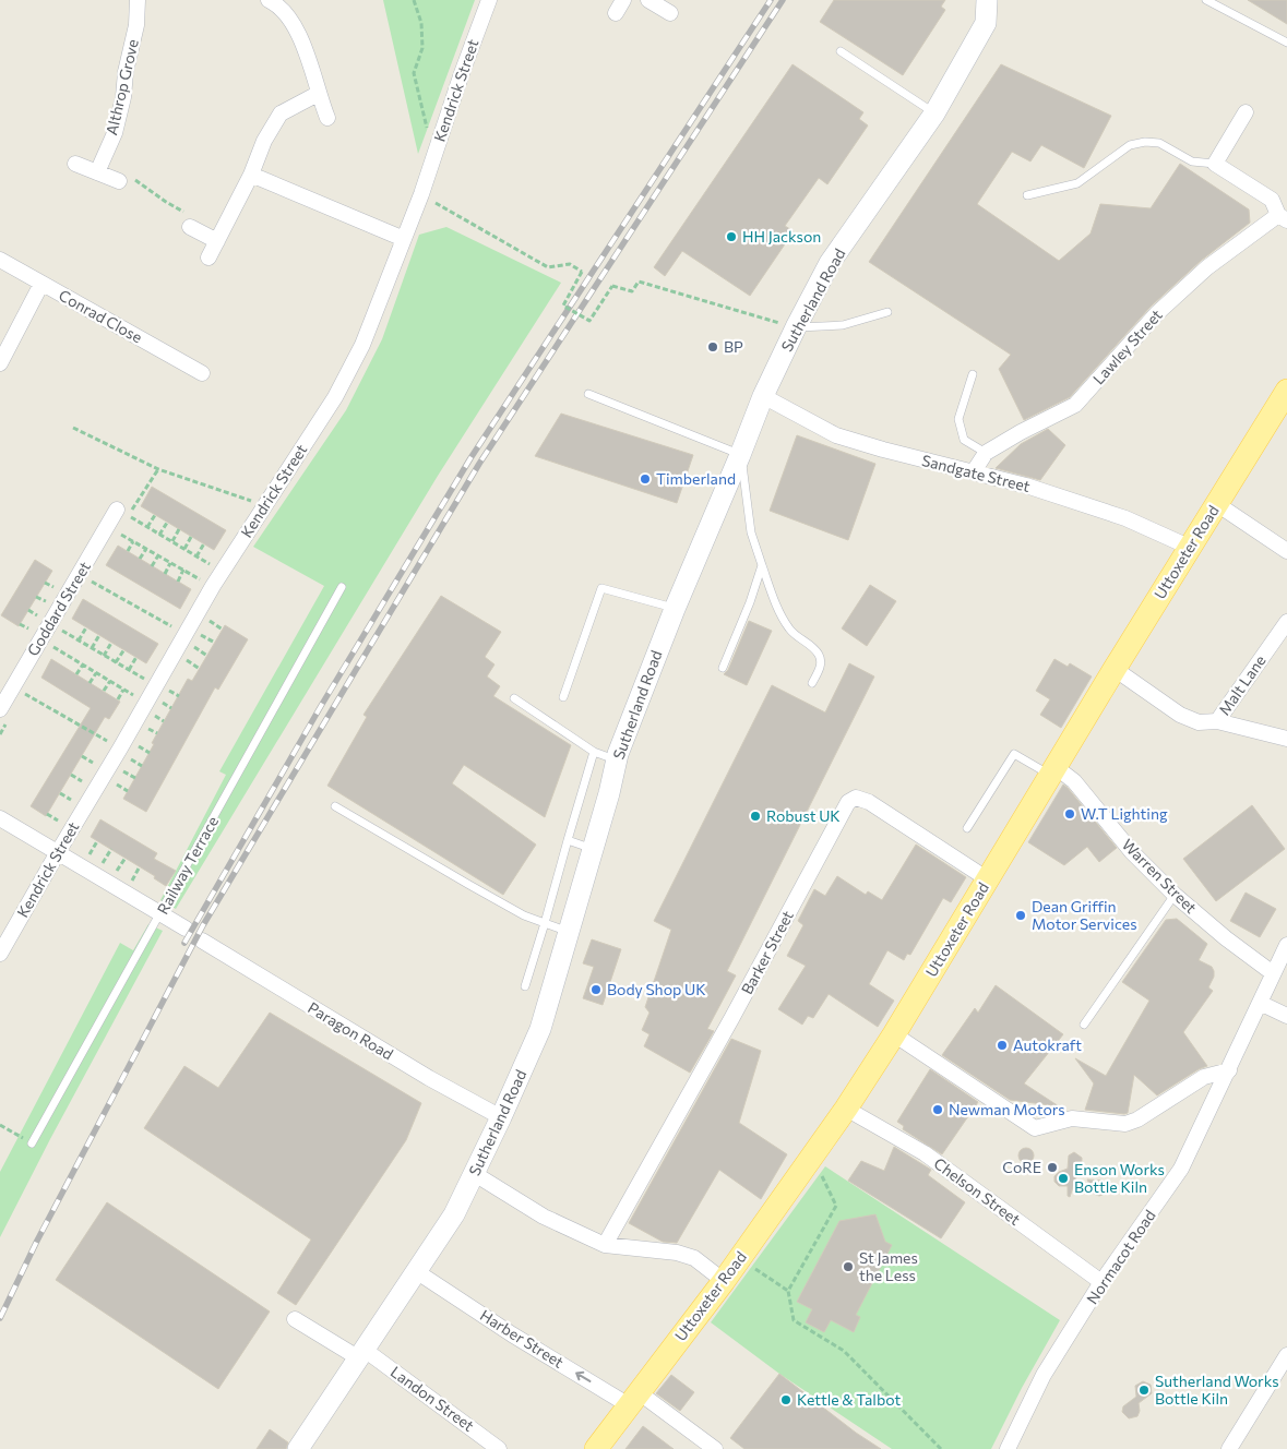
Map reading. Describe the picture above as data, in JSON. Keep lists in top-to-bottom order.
{
  "streets": {
    "main road": ["Uttoxeter Road"],
    "street": [
      "Althrop Grove",
      "Kendrick Street",
      "Sutherland Road",
      "Conrad Close",
      "Lawley Street",
      "Sandgate Street",
      "Goddard Street",
      "Malt Lane",
      "Warren Street",
      "Barker Street",
      "Paragon Road",
      "Chelson Street",
      "Normacot Road",
      "Harber Street",
      "Landon Street"
    ],
    "lane": ["Railway Terrace"]
  },
  "crossings": [
    ["Sutherland Road", "Sandgate Street"],
    ["Sutherland Road", "Paragon Road"],
    ["Sutherland Road", "Harber Street"],
    ["Sutherland Road", "Landon Street"],
    ["Lawley Street", "Sandgate Street"],
    ["Sandgate Street", "Uttoxeter Road"],
    ["Uttoxeter Road", "Warren Street"],
    ["Uttoxeter Road", "Barker Street"],
    ["Uttoxeter Road", "Chelson Street"],
    ["Uttoxeter Road", "Harber Street"],
    ["Warren Street", "Normacot Road"],
    ["Chelson Street", "Normacot Road"]
  ],
  "places": [
    "HH Jackson",
    "BP",
    "Timberland",
    "W.T Lighting",
    "Robust UK",
    "Dean Griffin Motor Services",
    "Body Shop UK",
    "Autokraft",
    "Newman Motors",
    "CoRE",
    "Enson Works Bottle Kiln",
    "St James the Less",
    "Sutherland Works Bottle Kiln",
    "Kettle & Talbot"
  ]
}
